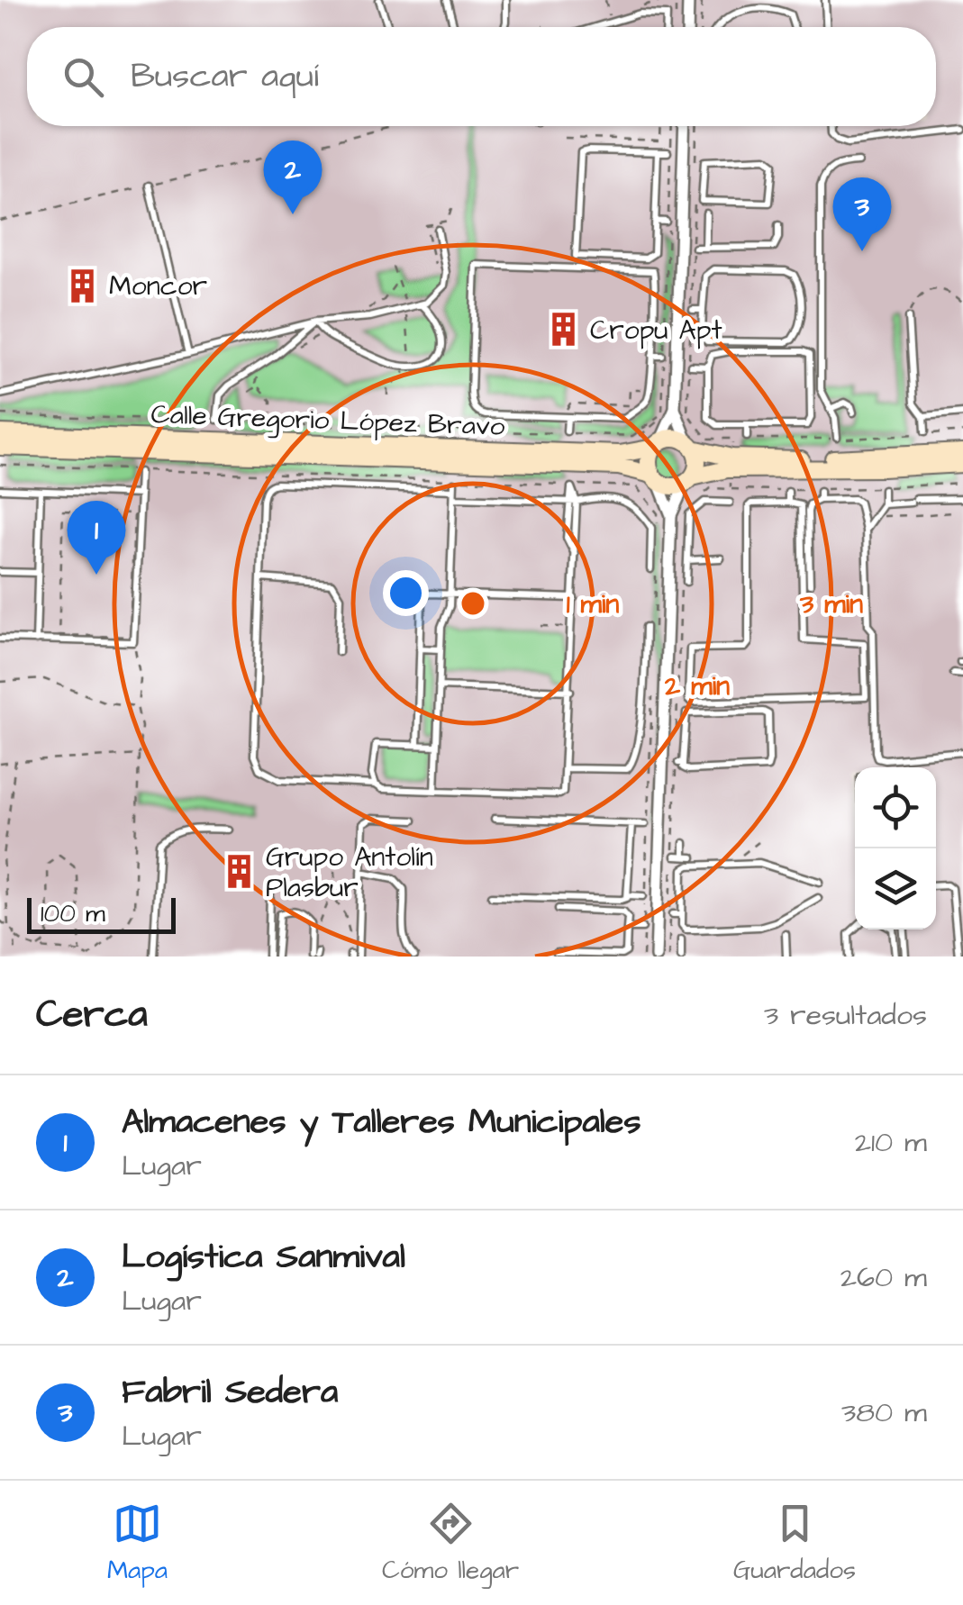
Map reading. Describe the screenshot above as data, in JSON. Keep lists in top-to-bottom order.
{
  "streets": {
    "main road": ["Calle Gregorio López Bravo"]
  },
  "places": {
    "building": ["Moncor", "Cropu Apt", "Grupo Antolín Plasbur"]
  },
  "scale_bar": "100 m",
  "page": {
    "search": "Buscar aquí",
    "pins": ["2", "3", "1"],
    "scale": "100 m",
    "heading": ["Cerca", "3 resultados"],
    "list": [
      {
        "mark": "1",
        "name": "Almacenes y Talleres Municipales",
        "note": "Lugar",
        "value": "210 m"
      },
      {
        "mark": "2",
        "name": "Logística Sanmival",
        "note": "Lugar",
        "value": "260 m"
      },
      {
        "mark": "3",
        "name": "Fabril Sedera",
        "note": "Lugar",
        "value": "380 m"
      }
    ],
    "nav": ["Mapa", "Cómo llegar", "Guardados"]
  },
  "rings": ["1 min", "3 min", "2 min"]
}
